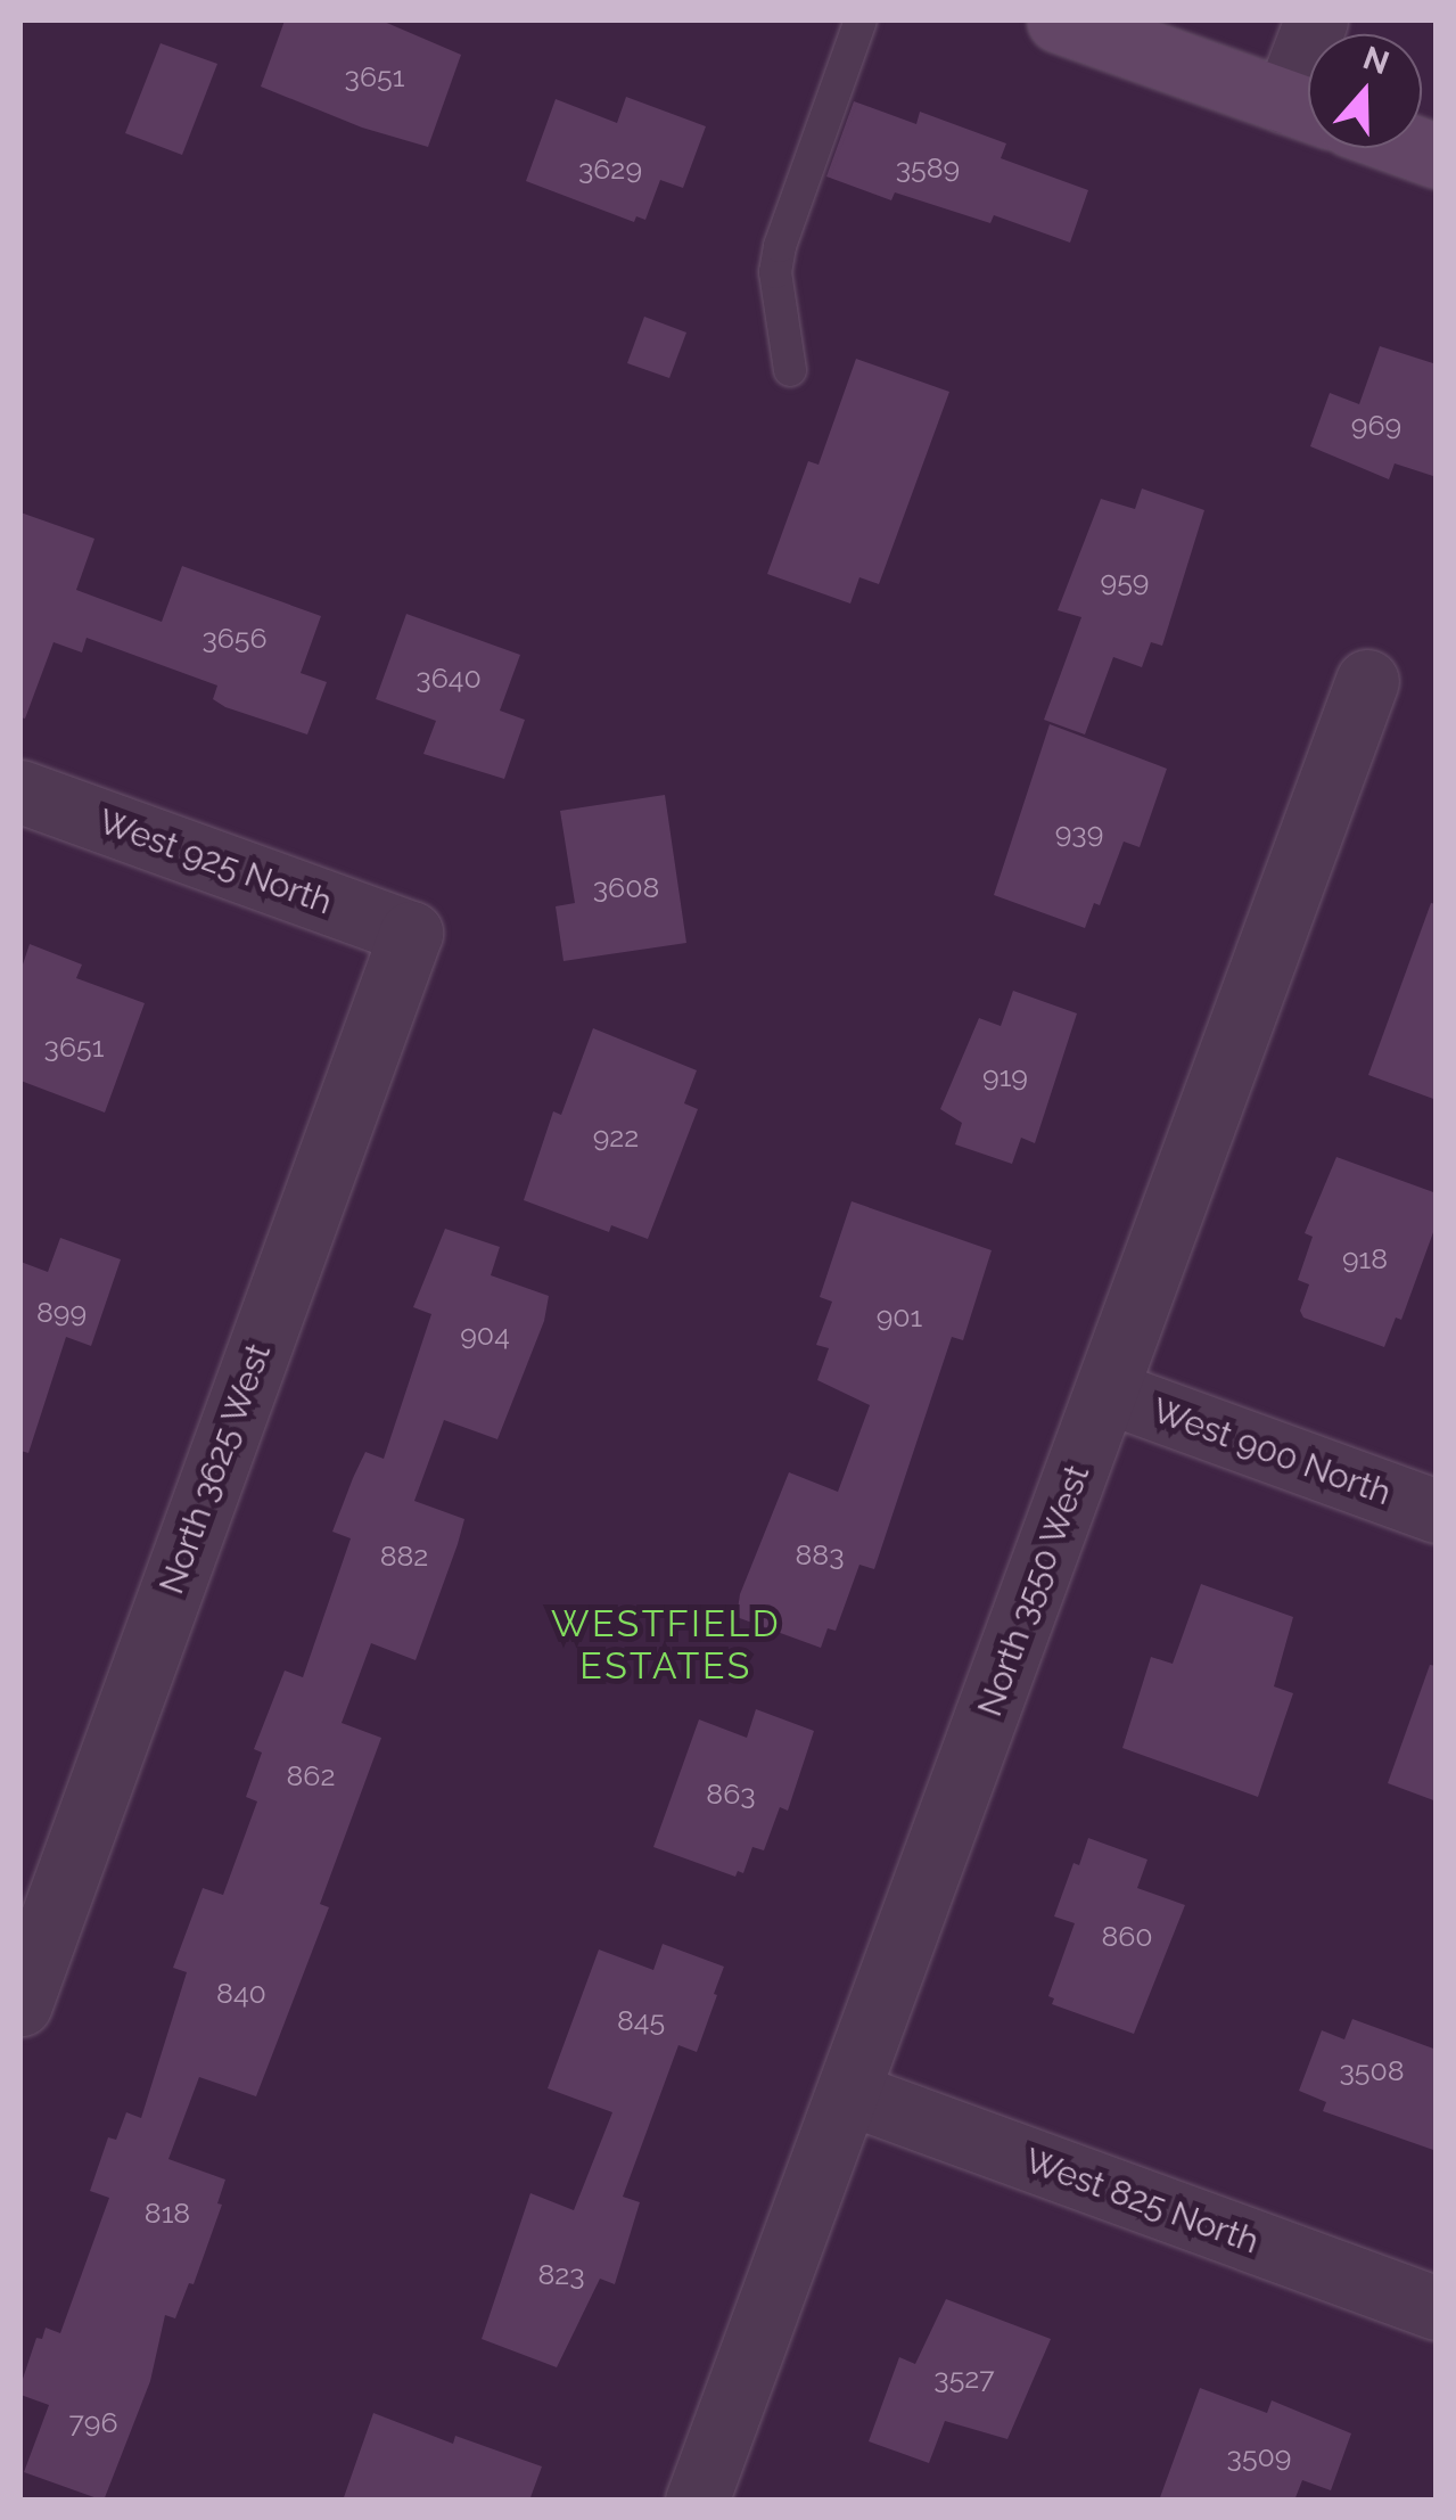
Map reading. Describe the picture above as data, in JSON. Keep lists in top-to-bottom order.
{
  "streets": {
    "street": [
      "West 925 North",
      "West 900 North",
      "North 3625 West",
      "North 3550 West",
      "West 825 North"
    ]
  },
  "crossings": [
    ["West 925 North", "North 3625 West"],
    ["West 900 North", "North 3550 West"],
    ["North 3550 West", "West 825 North"]
  ],
  "districts": ["WESTFIELD ESTATES"],
  "house_numbers": [
    "3651",
    "3589",
    "3629",
    "969",
    "959",
    "3656",
    "3640",
    "939",
    "3608",
    "3651",
    "919",
    "922",
    "918",
    "899",
    "901",
    "904",
    "883",
    "882",
    "862",
    "863",
    "860",
    "840",
    "845",
    "3508",
    "818",
    "823",
    "3527",
    "796",
    "3509"
  ],
  "north": "top"
}
